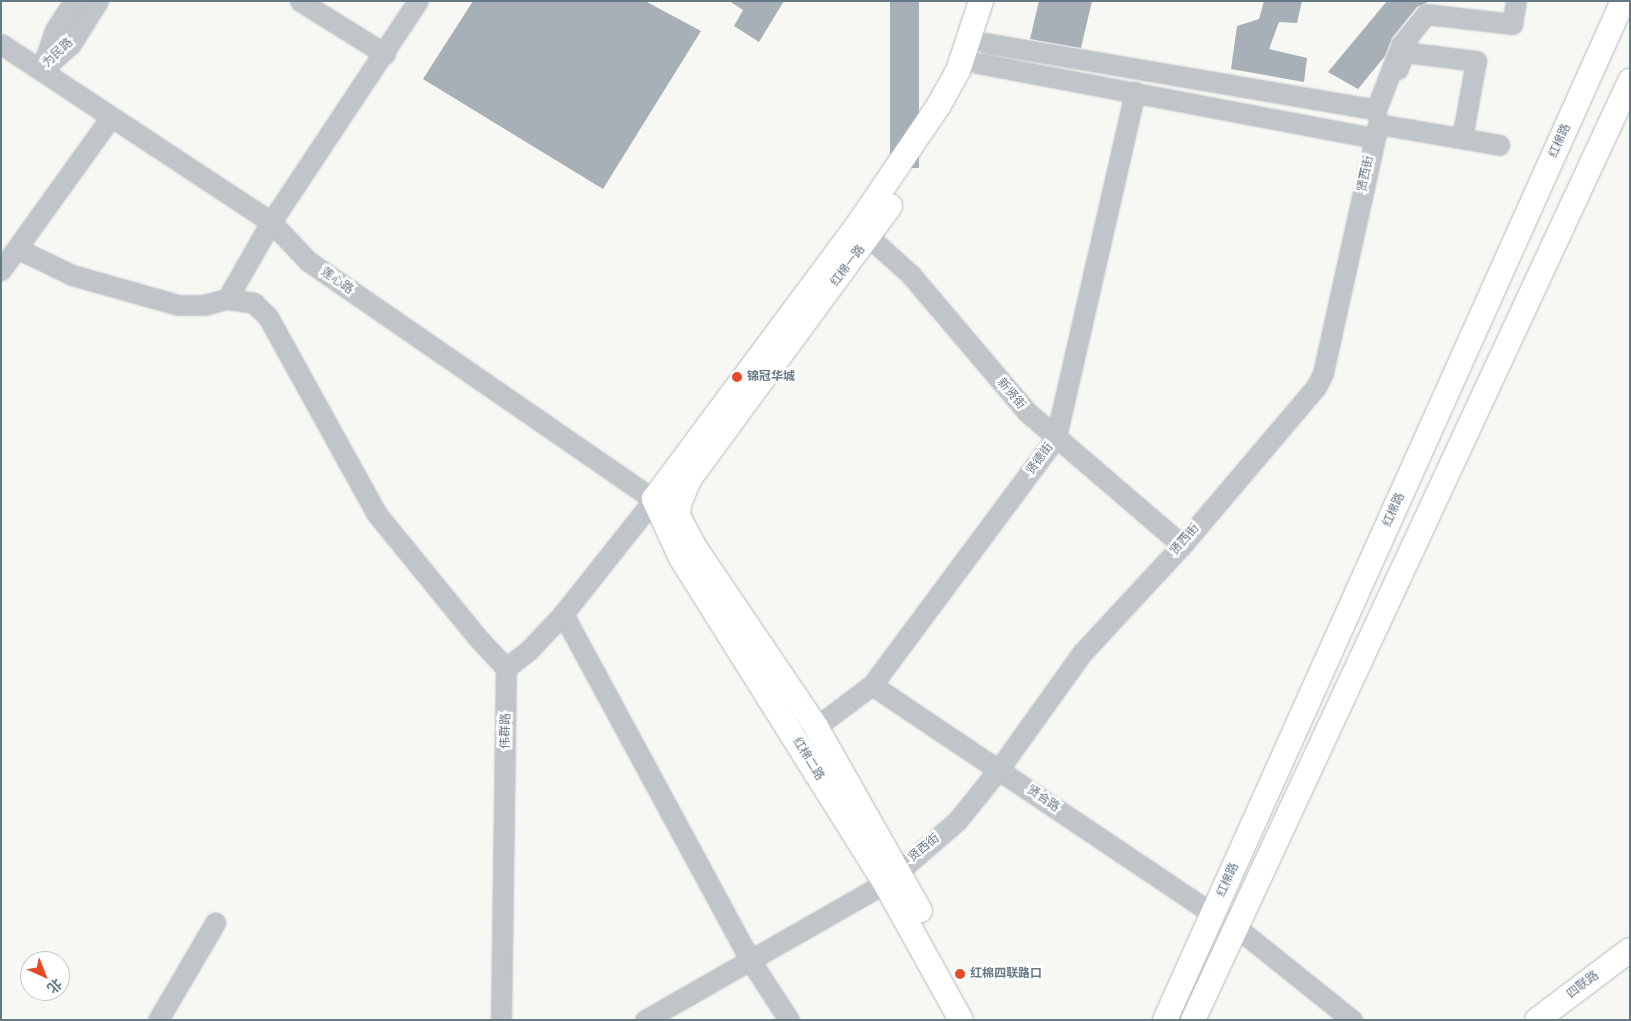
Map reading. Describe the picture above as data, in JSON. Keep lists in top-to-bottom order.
{
  "streets": {
    "main road": [
      "红棉路",
      "红棉一路",
      "红棉二路",
      "四联路"
    ],
    "street": [
      "为民路",
      "贤西街",
      "莲心路",
      "新贤街",
      "贤德街",
      "伟群路",
      "贤合路"
    ]
  },
  "crossings": [
    ["为民路", "莲心路"],
    ["红棉路", "贤合路"],
    ["贤西街", "新贤街"],
    ["贤西街", "红棉二路"],
    ["贤西街", "贤合路"],
    ["红棉一路", "莲心路"],
    ["红棉一路", "新贤街"],
    ["红棉一路", "红棉二路"],
    ["莲心路", "红棉二路"],
    ["新贤街", "贤德街"],
    ["贤德街", "红棉二路"],
    ["贤德街", "贤合路"]
  ],
  "places": ["锦冠华城", "红棉四联路口"],
  "north": "bottom right"
}
